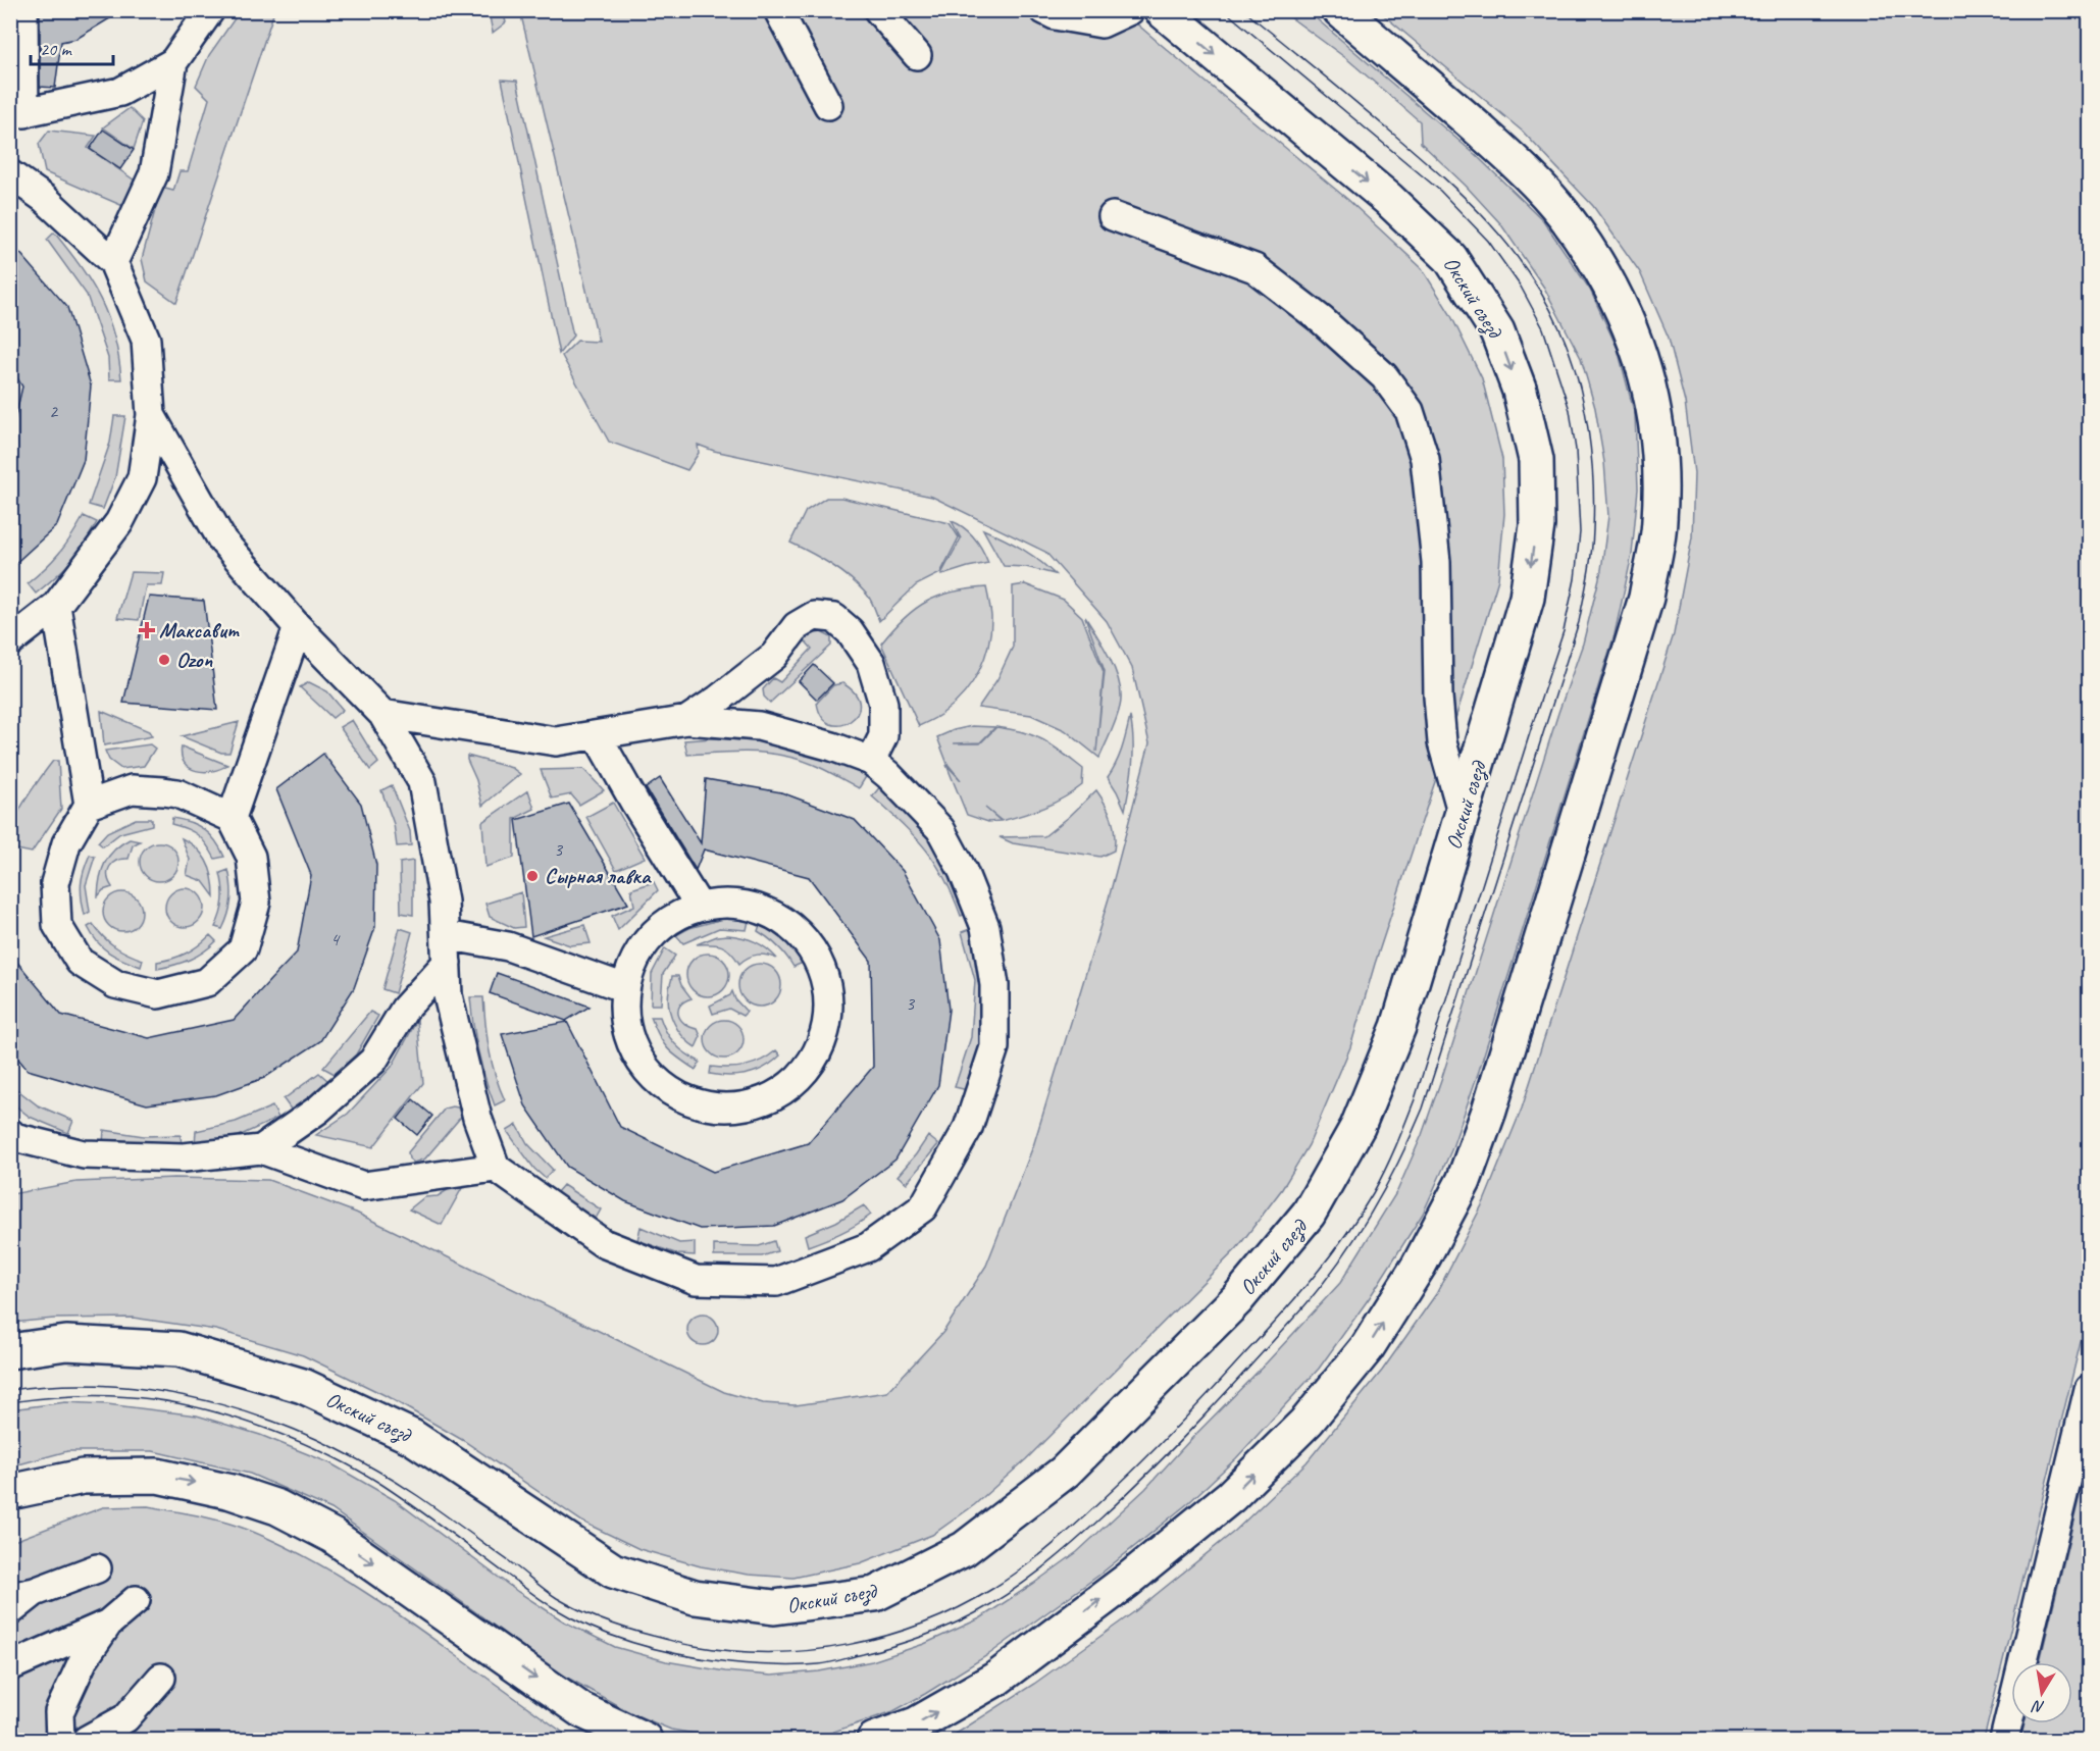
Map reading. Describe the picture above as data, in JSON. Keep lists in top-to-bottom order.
{
  "streets": {
    "main road": ["Окский съезд"]
  },
  "places": {
    "health": ["Максавит"],
    "other": ["Ozon", "Сырная лавка"]
  },
  "house_numbers": [
    "2",
    "3",
    "4",
    "3"
  ],
  "scale_bar": "20 m",
  "north": "bottom"
}
